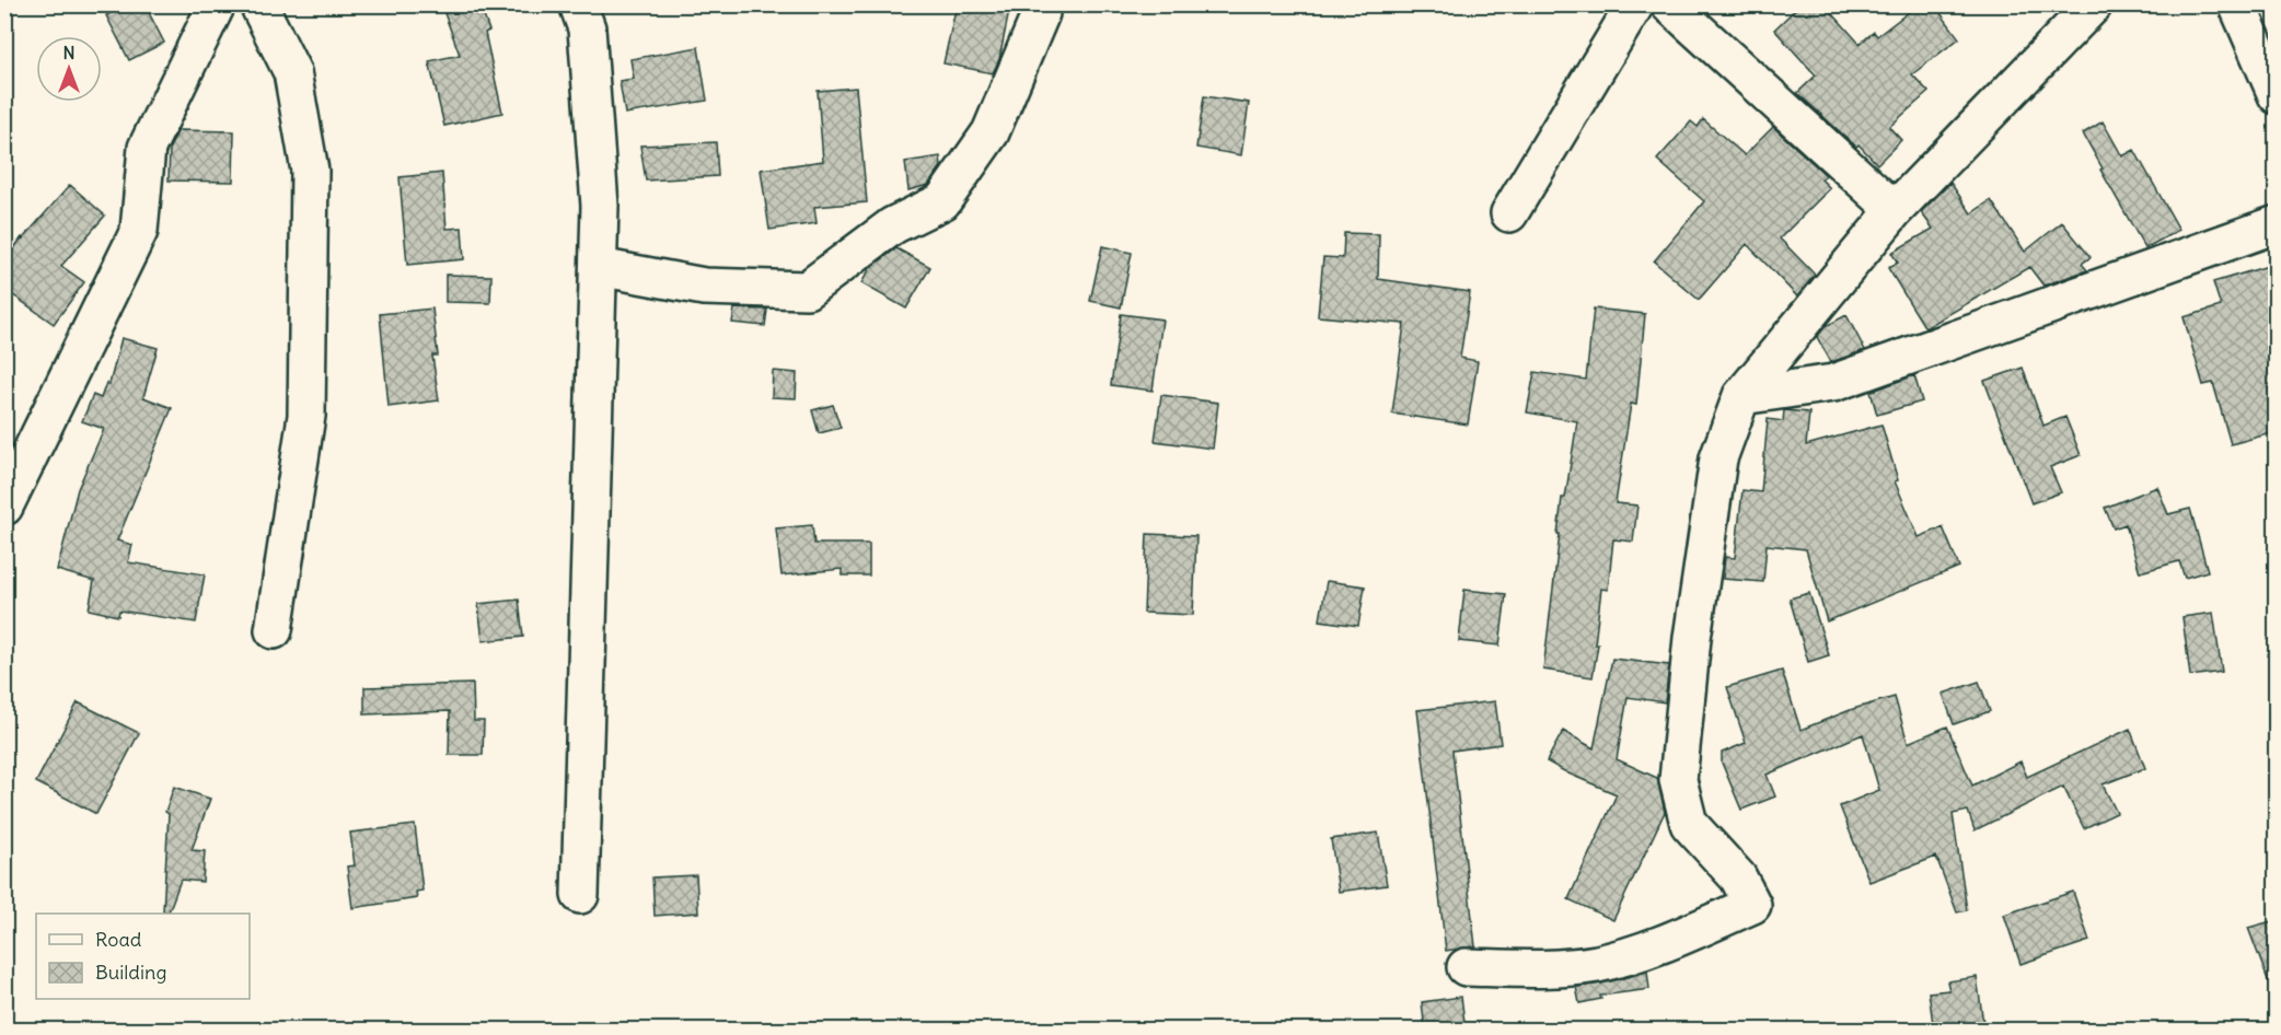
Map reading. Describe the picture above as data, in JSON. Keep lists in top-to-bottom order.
{
  "legend": ["Road", "Building"],
  "north": "top"
}
